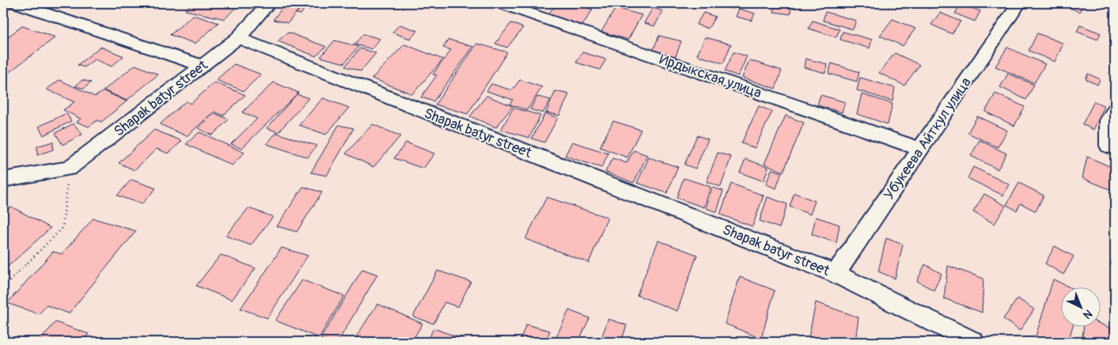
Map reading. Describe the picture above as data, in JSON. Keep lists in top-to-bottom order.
{
  "streets": {
    "street": ["Ирдыкская улица", "Shapak batyr street", "Убукеева Айткул улица"]
  },
  "crossings": [
    ["Ирдыкская улица", "Убукеева Айткул улица"],
    ["Shapak batyr street", "Убукеева Айткул улица"]
  ],
  "north": "bottom right"
}
